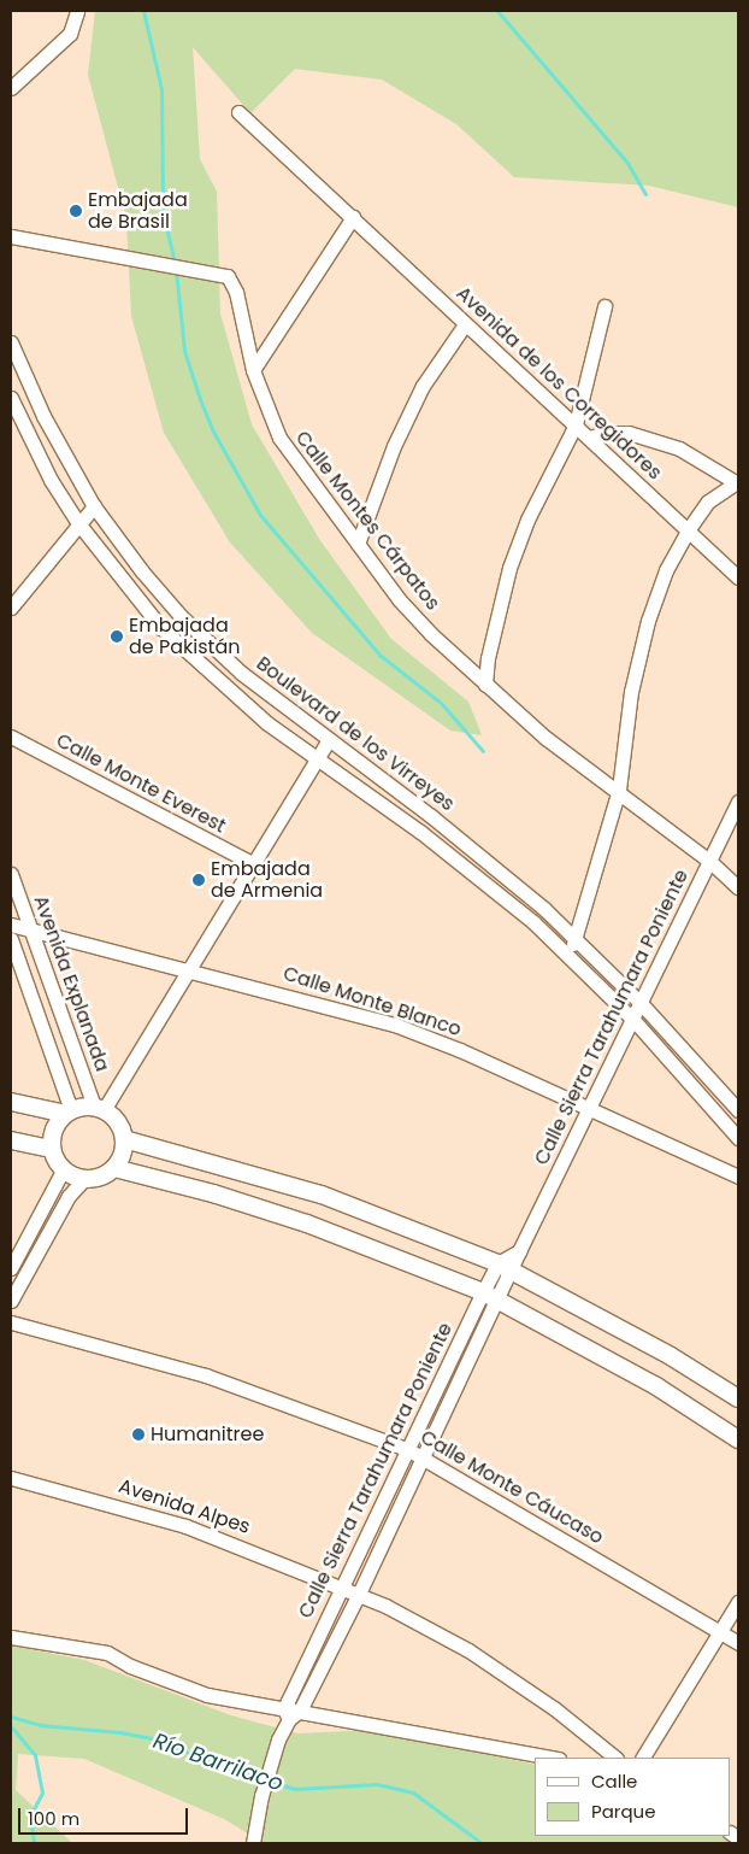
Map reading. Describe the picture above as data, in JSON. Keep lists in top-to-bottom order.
{
  "streets": {
    "street": [
      "Avenida de los Corregidores",
      "Calle Montes Cárpatos",
      "Boulevard de los Virreyes",
      "Calle Monte Everest",
      "Avenida Explanada",
      "Calle Monte Blanco",
      "Calle Sierra Tarahumara Poniente",
      "Calle Monte Cáucaso",
      "Avenida Alpes"
    ]
  },
  "crossings": [
    ["Calle Montes Cárpatos", "Calle Sierra Tarahumara Poniente"],
    ["Boulevard de los Virreyes", "Calle Sierra Tarahumara Poniente"],
    ["Avenida Explanada", "Calle Monte Blanco"],
    ["Calle Monte Blanco", "Calle Sierra Tarahumara Poniente"],
    ["Calle Sierra Tarahumara Poniente", "Calle Monte Cáucaso"],
    ["Calle Sierra Tarahumara Poniente", "Avenida Alpes"]
  ],
  "water": ["Río Barrilaco"],
  "places": [
    "Embajada de Brasil",
    "Embajada de Pakistán",
    "Embajada de Armenia",
    "Humanitree"
  ],
  "legend": ["Calle", "Parque"],
  "scale_bar": "100 m"
}
